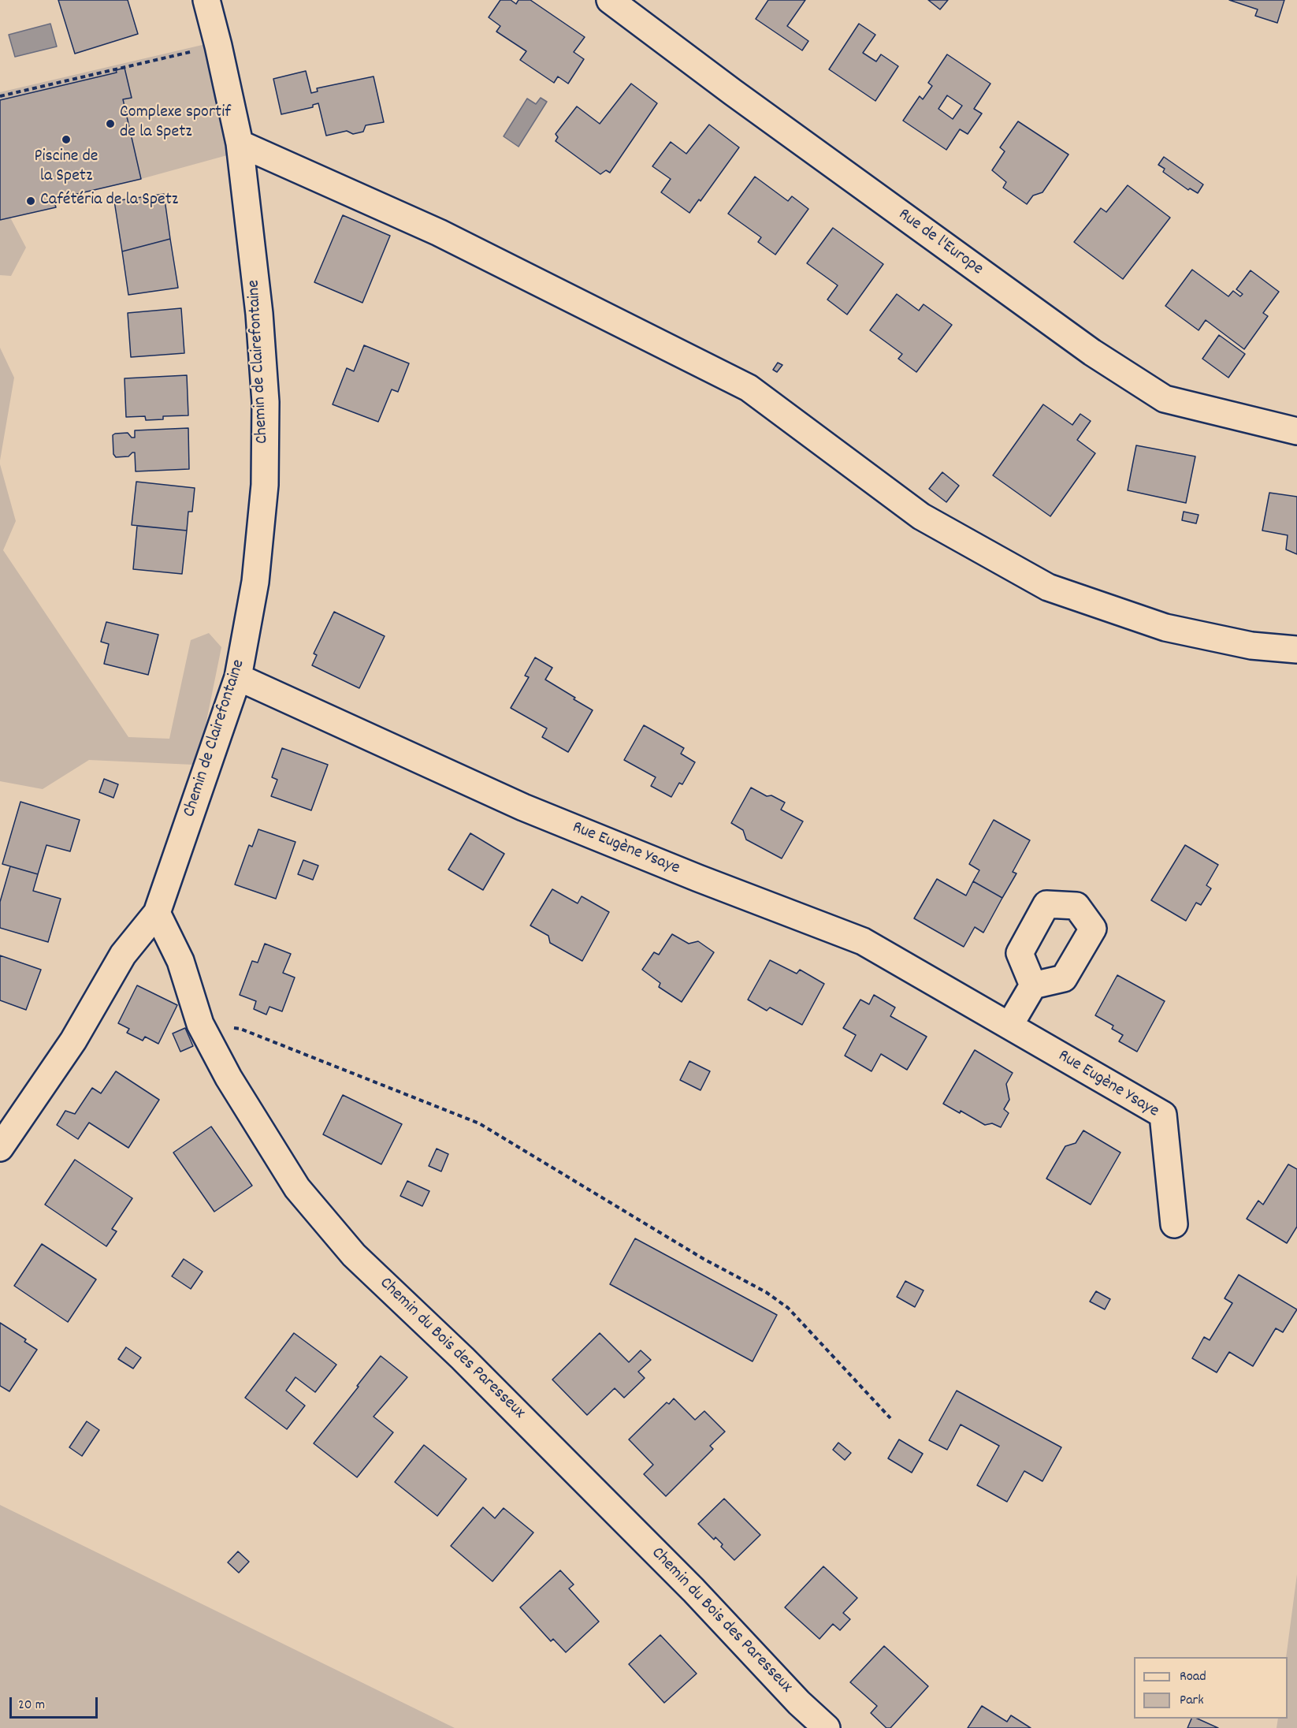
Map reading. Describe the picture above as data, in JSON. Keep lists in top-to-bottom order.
{
  "streets": {
    "street": [
      "Rue de l'Europe",
      "Chemin de Clairefontaine",
      "Rue Eugène Ysaye",
      "Chemin du Bois des Paresseux"
    ]
  },
  "crossings": [
    ["Chemin de Clairefontaine", "Rue Eugène Ysaye"],
    ["Chemin de Clairefontaine", "Chemin du Bois des Paresseux"]
  ],
  "places": ["Complexe sportif de la Spetz", "Piscine de la Spetz", "Cafétéria de la Spetz"],
  "legend": ["Road", "Park"],
  "scale_bar": "20 m"
}
